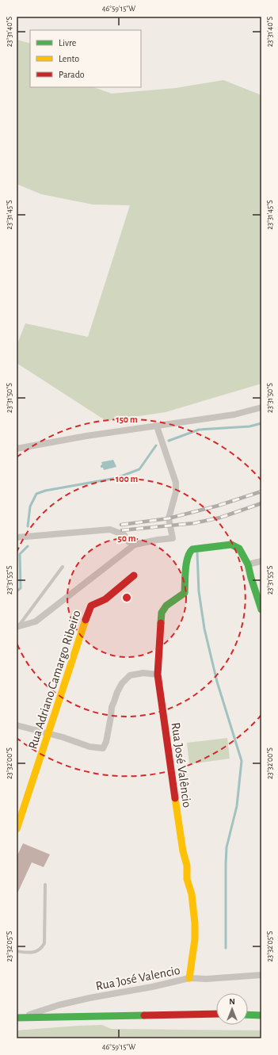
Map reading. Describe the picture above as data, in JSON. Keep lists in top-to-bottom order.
{
  "streets": {
    "street": ["Rua Adriano Camargo Ribeiro", "Rua José Valêncio", "Rua José Valencio"]
  },
  "crossings": [
    ["Rua José Valêncio", "Rua José Valencio"]
  ],
  "legend": ["Livre", "Lento", "Parado"],
  "north": "top",
  "coordinates": [
    "46°59'15\"W",
    "23°31'40\"S",
    "23°31'45\"S",
    "23°31'50\"S",
    "23°31'55\"S",
    "23°32'00\"S",
    "23°32'05\"S"
  ],
  "rings": ["150 m", "100 m", "50 m"]
}
